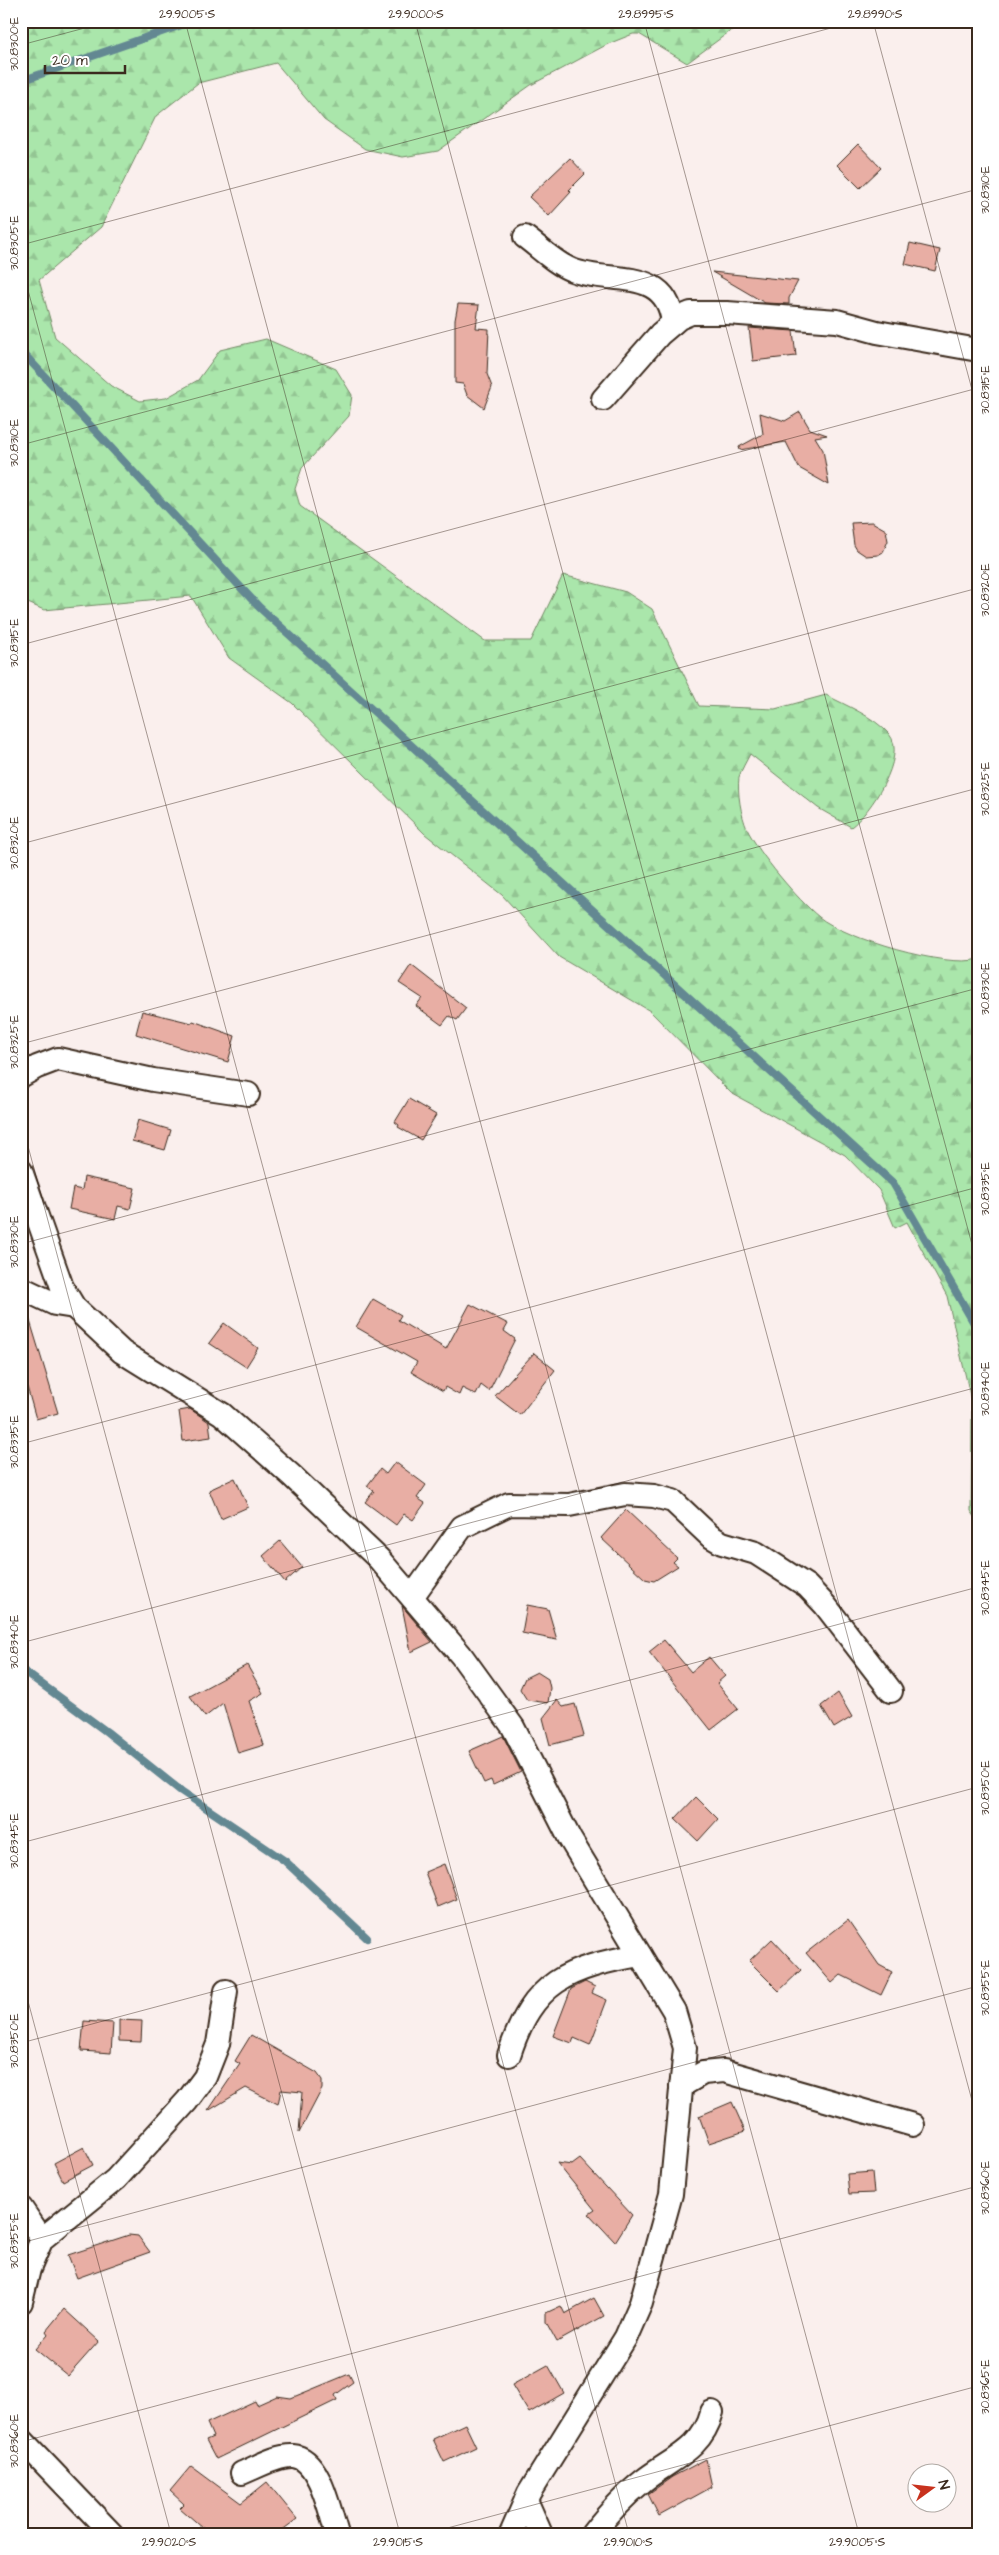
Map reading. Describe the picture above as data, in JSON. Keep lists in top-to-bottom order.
{
  "scale_bar": "20 m",
  "north": "right",
  "coordinates": [
    "29.9005°S",
    "29.9000°S",
    "29.8995°S",
    "29.8990°S",
    "30.8300°E",
    "30.8310°E",
    "30.8305°E",
    "30.8315°E",
    "30.8320°E",
    "30.8325°E",
    "30.8330°E",
    "30.8335°E",
    "30.8340°E",
    "30.8345°E",
    "30.8350°E",
    "30.8355°E",
    "30.8360°E",
    "30.8365°E",
    "29.9020°S",
    "29.9015°S",
    "29.9010°S"
  ]
}
